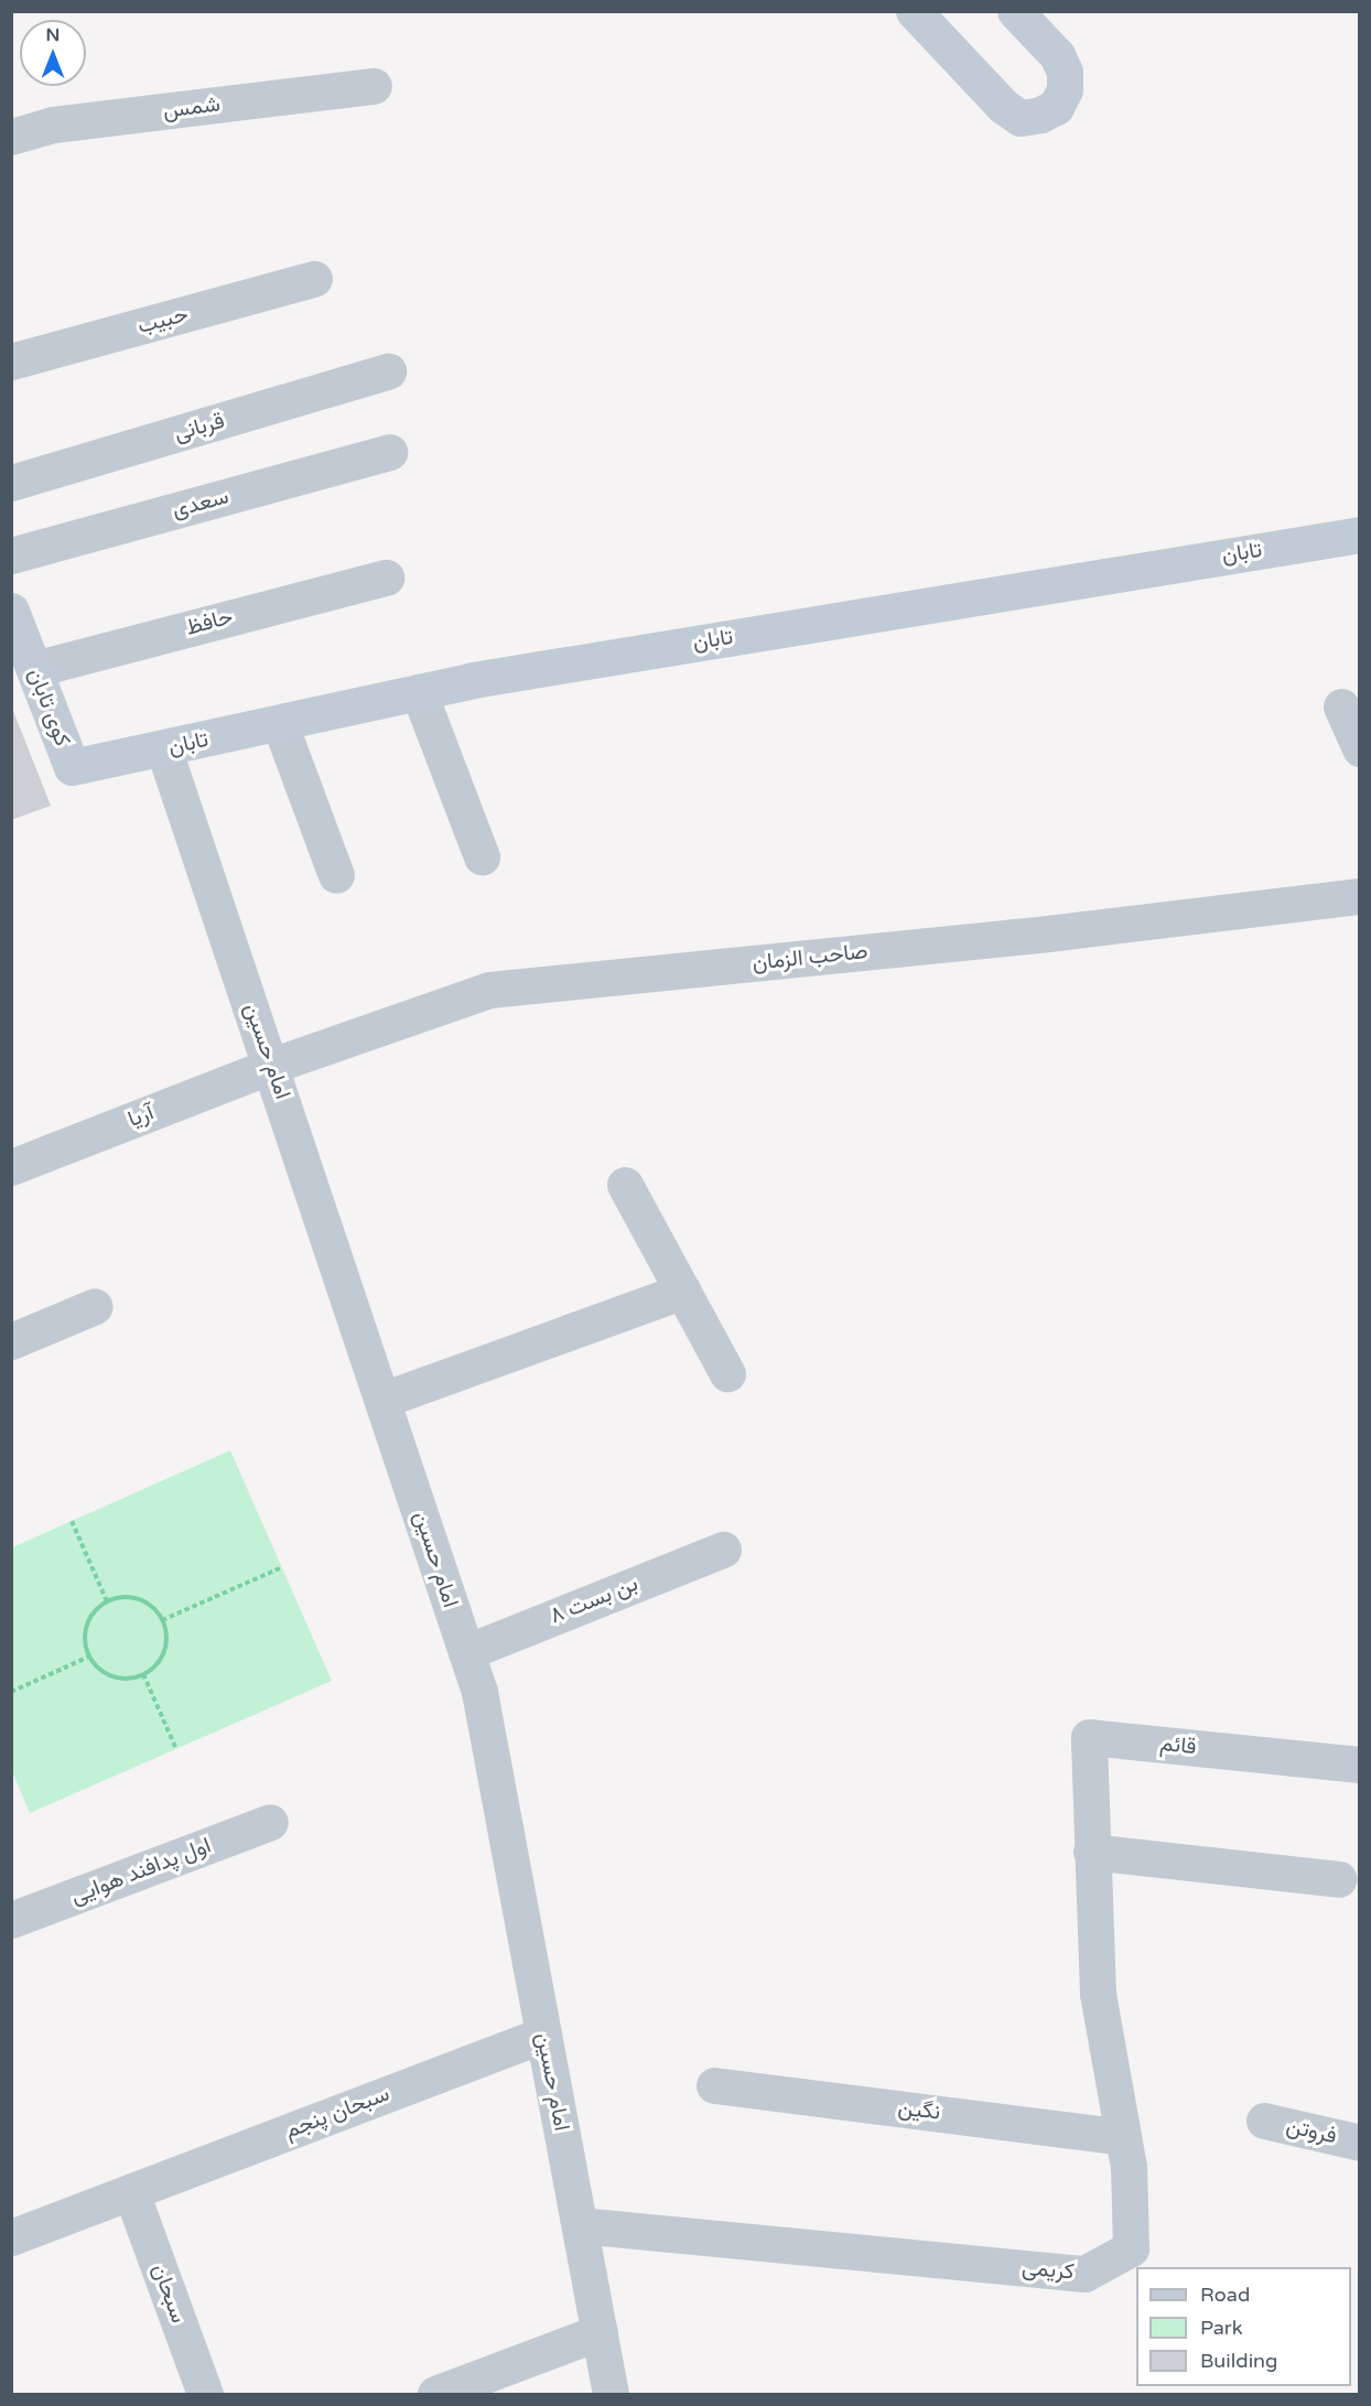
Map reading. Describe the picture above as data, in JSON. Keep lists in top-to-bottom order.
{
  "streets": {
    "street": [
      "شمس",
      "حبیب",
      "قربانی",
      "سعدی",
      "تابان",
      "حافظ",
      "کوی تابان",
      "صاحب الزمان",
      "امام حسین",
      "آریا",
      "بن بست ۸",
      "قائم",
      "اول پدافند هوایی",
      "نگین",
      "سبحان پنجم",
      "فروتن",
      "کریمی",
      "سبحان"
    ]
  },
  "crossings": [
    ["تابان", "کوی تابان"],
    ["تابان", "امام حسین"],
    ["حافظ", "کوی تابان"],
    ["صاحب الزمان", "امام حسین"],
    ["صاحب الزمان", "آریا"],
    ["امام حسین", "آریا"],
    ["امام حسین", "بن بست ۸"],
    ["امام حسین", "سبحان پنجم"],
    ["امام حسین", "کریمی"],
    ["قائم", "کریمی"],
    ["نگین", "کریمی"],
    ["سبحان پنجم", "سبحان"]
  ],
  "legend": ["Road", "Park", "Building"],
  "north": "top"
}
